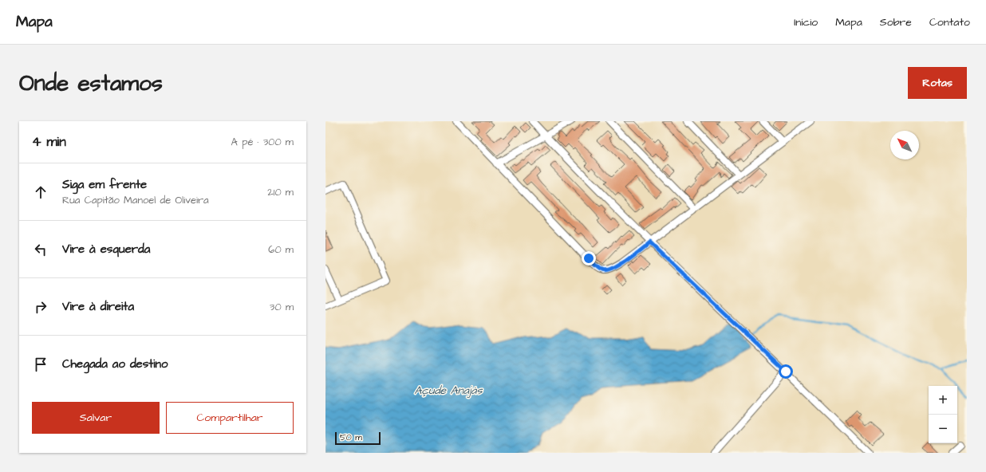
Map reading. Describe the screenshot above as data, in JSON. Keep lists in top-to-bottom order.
{
  "water": ["Açude Anajás"],
  "scale_bar": "50 m",
  "north": "top left",
  "page": {
    "header": "Mapa",
    "nav": [
      "Início",
      "Mapa",
      "Sobre",
      "Contato"
    ],
    "buttons": [
      "Rotas",
      ["Salvar", "Compartilhar"]
    ],
    "title": "Onde estamos",
    "heading": ["4 min", "A pé · 300 m"],
    "list": [
      ["Siga em frente", "Rua Capitão Manoel de Oliveira", "210 m"],
      ["Vire à esquerda", "60 m"],
      ["Vire à direita", "30 m"],
      "Chegada ao destino"
    ],
    "map_buttons": ["+", "−"],
    "scale": "50 m"
  }
}
